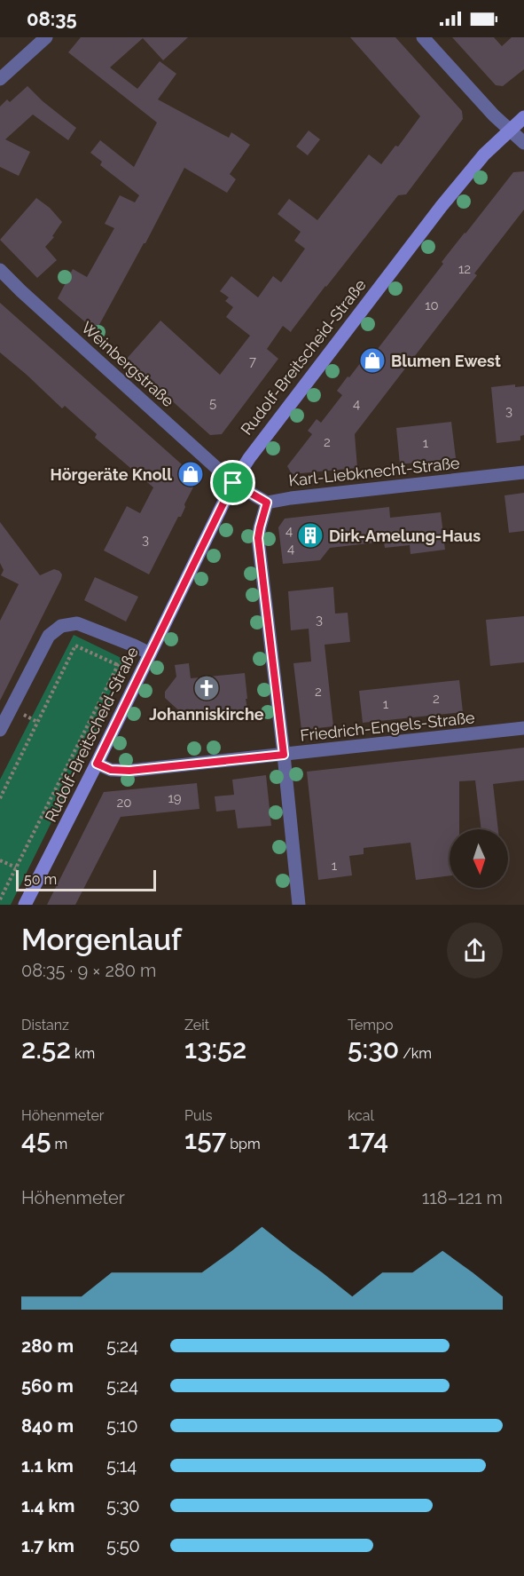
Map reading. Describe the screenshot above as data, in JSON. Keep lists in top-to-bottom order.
{
  "streets": {
    "main road": ["Rudolf-Breitscheid-Straße"],
    "street": ["Weinbergstraße", "Karl-Liebknecht-Straße", "Friedrich-Engels-Straße"]
  },
  "crossings": [
    ["Rudolf-Breitscheid-Straße", "Weinbergstraße"],
    ["Rudolf-Breitscheid-Straße", "Friedrich-Engels-Straße"]
  ],
  "places": {
    "shop": ["Blumen Ewest", "Hörgeräte Knoll"],
    "building": ["Dirk-Amelung-Haus"],
    "church": ["Johanniskirche"]
  },
  "house_numbers": [
    "12",
    "10",
    "7",
    "5",
    "4",
    "3",
    "2",
    "1",
    "4",
    "3",
    "4",
    "3",
    "2",
    "2",
    "1",
    "19",
    "20",
    "1"
  ],
  "scale_bar": "50 m",
  "north": "bottom",
  "page": {
    "status": "08:35",
    "scale": "50 m",
    "heading": ["Morgenlauf", "08:35 · 9 × 280 m"],
    "stats": [
      ["Distanz", "2.52 km"],
      ["Zeit", "13:52"],
      ["Tempo", "5:30 /km"],
      ["Höhenmeter", "45 m"],
      ["Puls", "157 bpm"],
      ["kcal", "174"]
    ],
    "chart": ["Höhenmeter", "118–121 m"],
    "list": [
      {
        "name": "280 m",
        "note": "5:24"
      },
      {
        "name": "560 m",
        "note": "5:24"
      },
      {
        "name": "840 m",
        "note": "5:10"
      },
      {
        "name": "1.1 km",
        "note": "5:14"
      },
      {
        "name": "1.4 km",
        "note": "5:30"
      },
      {
        "name": "1.7 km",
        "note": "5:50"
      }
    ]
  }
}
